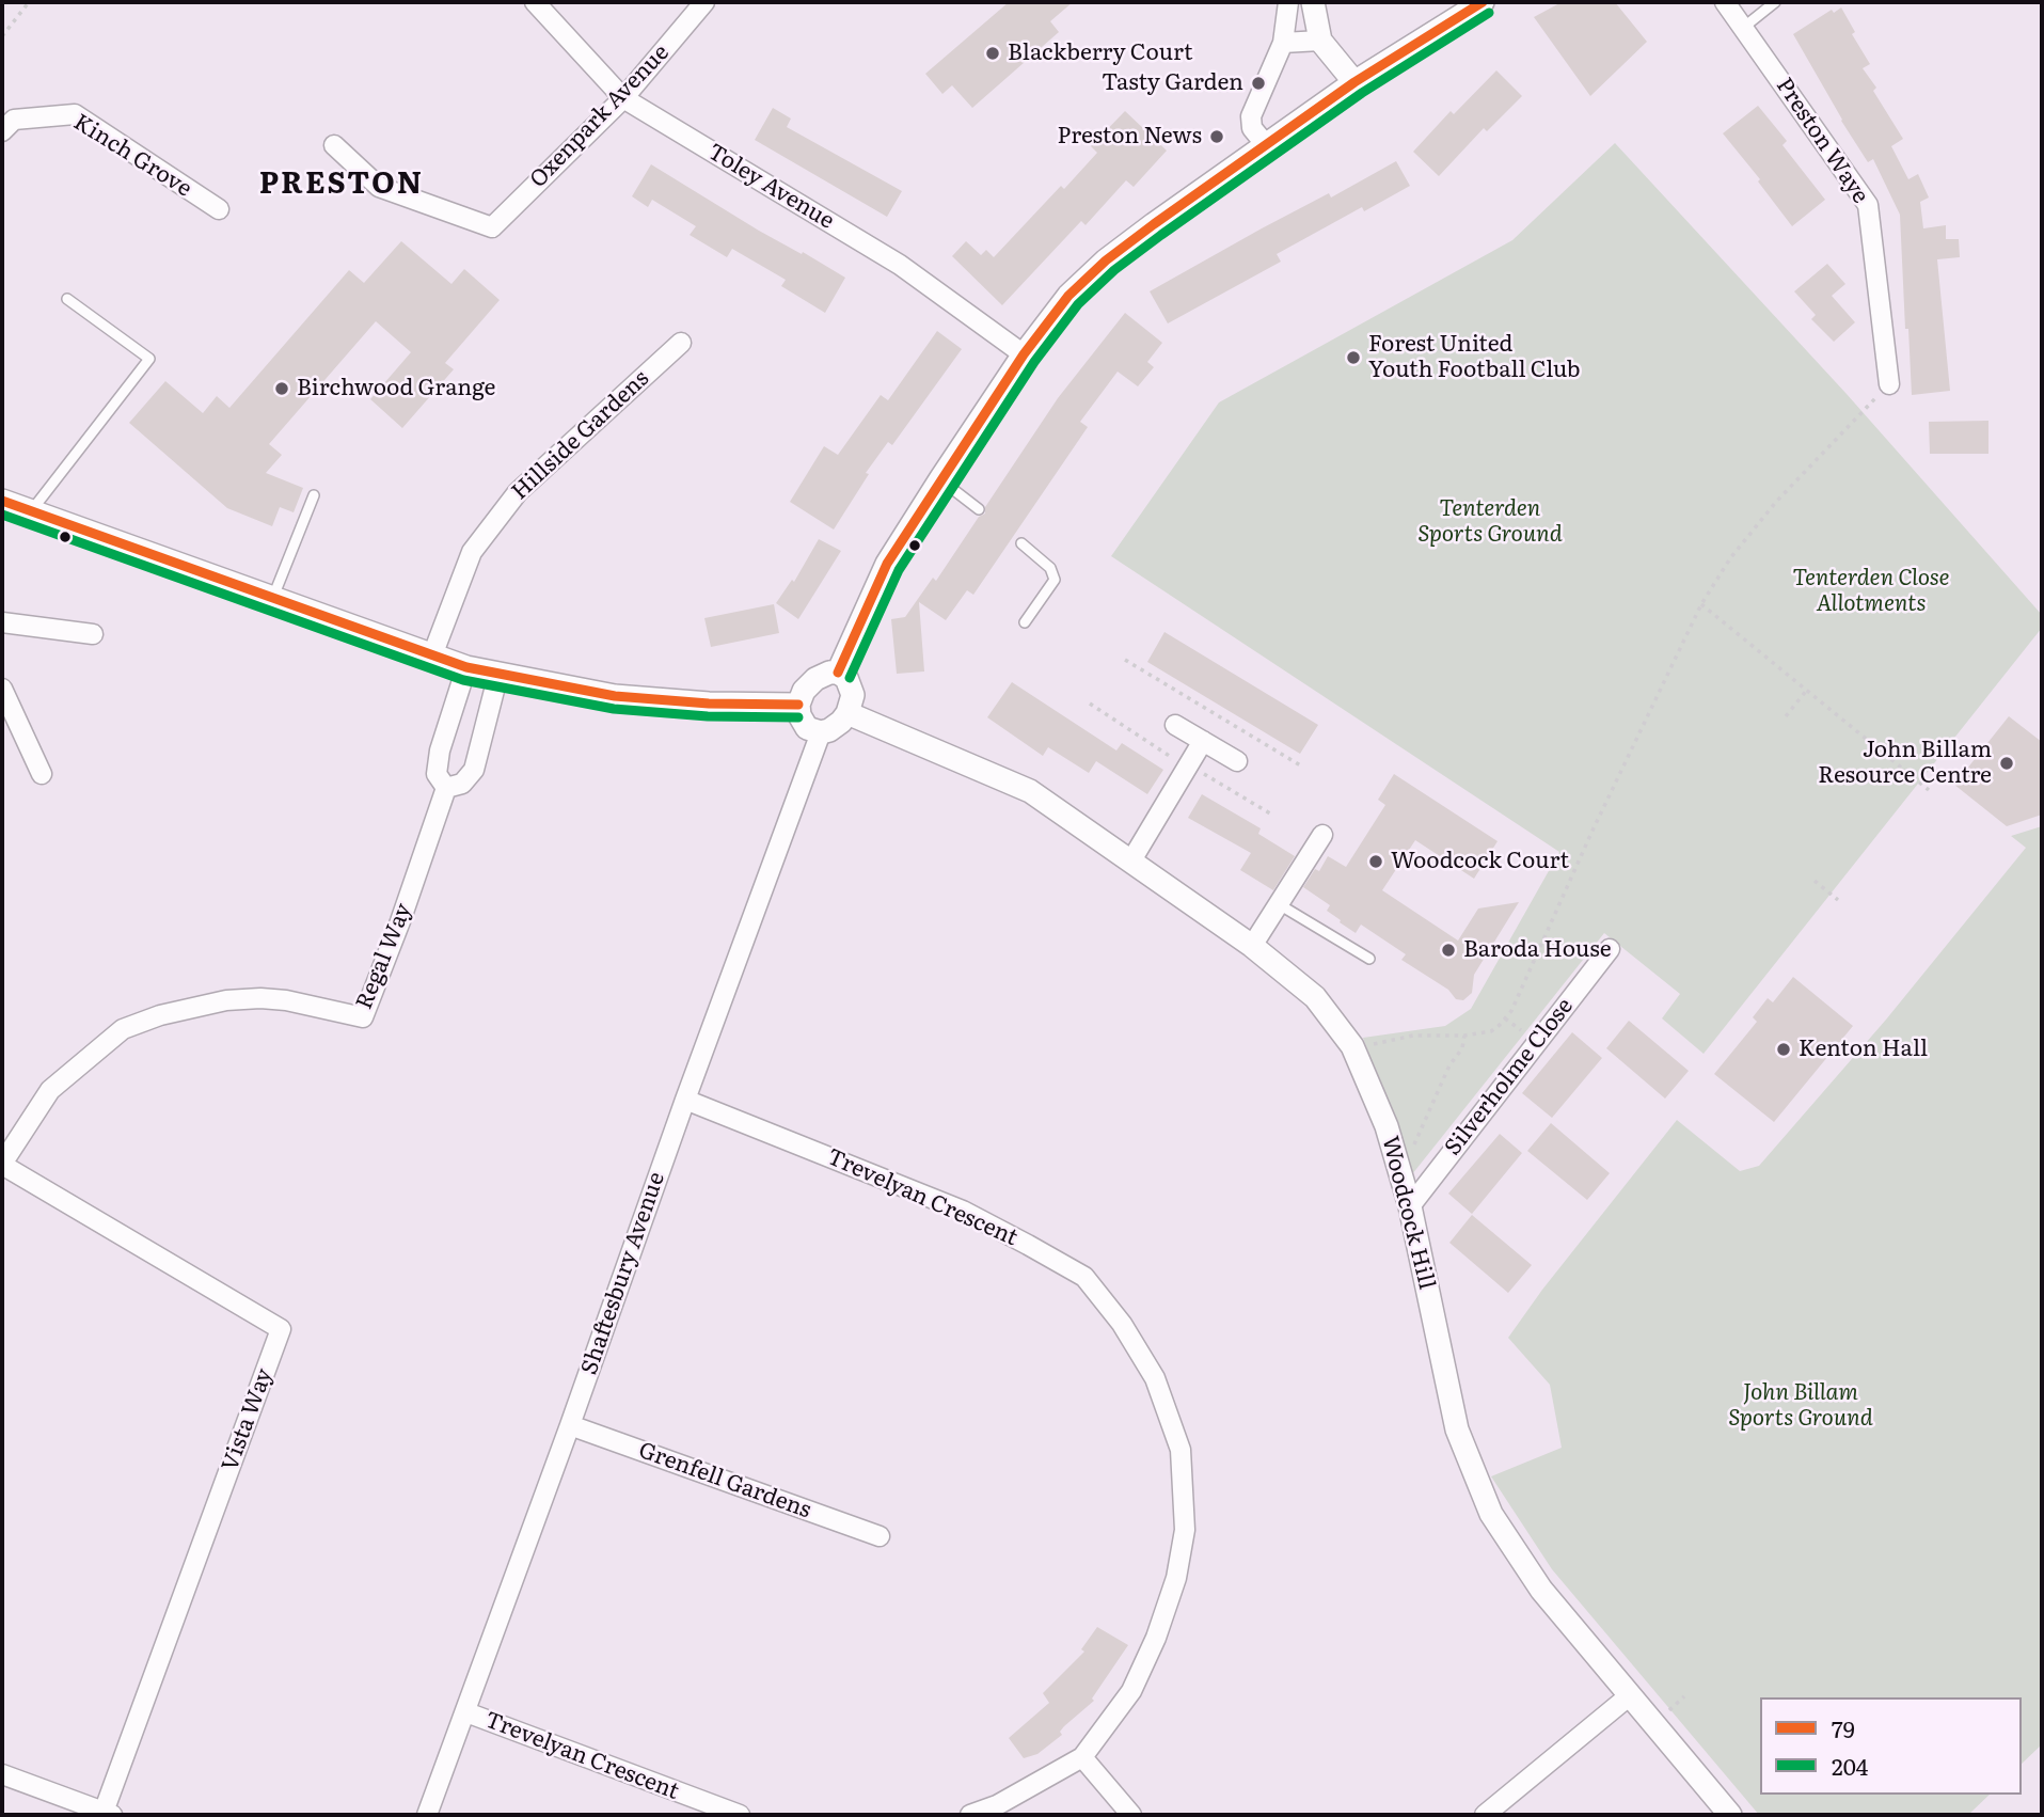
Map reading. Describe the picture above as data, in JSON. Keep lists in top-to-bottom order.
{
  "streets": {
    "street": [
      "Oxenpark Avenue",
      "Preston Waye",
      "Kinch Grove",
      "Toley Avenue",
      "Hillside Gardens",
      "Regal Way",
      "Silverholme Close",
      "Trevelyan Crescent",
      "Woodcock Hill",
      "Shaftesbury Avenue",
      "Vista Way",
      "Grenfell Gardens"
    ]
  },
  "crossings": [
    ["Oxenpark Avenue", "Toley Avenue"],
    ["Regal Way", "Vista Way"],
    ["Silverholme Close", "Woodcock Hill"],
    ["Trevelyan Crescent", "Shaftesbury Avenue"],
    ["Woodcock Hill", "Shaftesbury Avenue"],
    ["Shaftesbury Avenue", "Grenfell Gardens"]
  ],
  "districts": ["PRESTON"],
  "parks": ["Tenterden Sports Ground", "Tenterden Close Allotments", "John Billam Sports Ground"],
  "places": [
    "Blackberry Court",
    "Tasty Garden",
    "Preston News",
    "Forest United Youth Football Club",
    "Birchwood Grange",
    "John Billam Resource Centre",
    "Woodcock Court",
    "Baroda House",
    "Kenton Hall"
  ],
  "lines": ["transit line 79", "transit line 204"],
  "legend": ["79", "204"]
}
